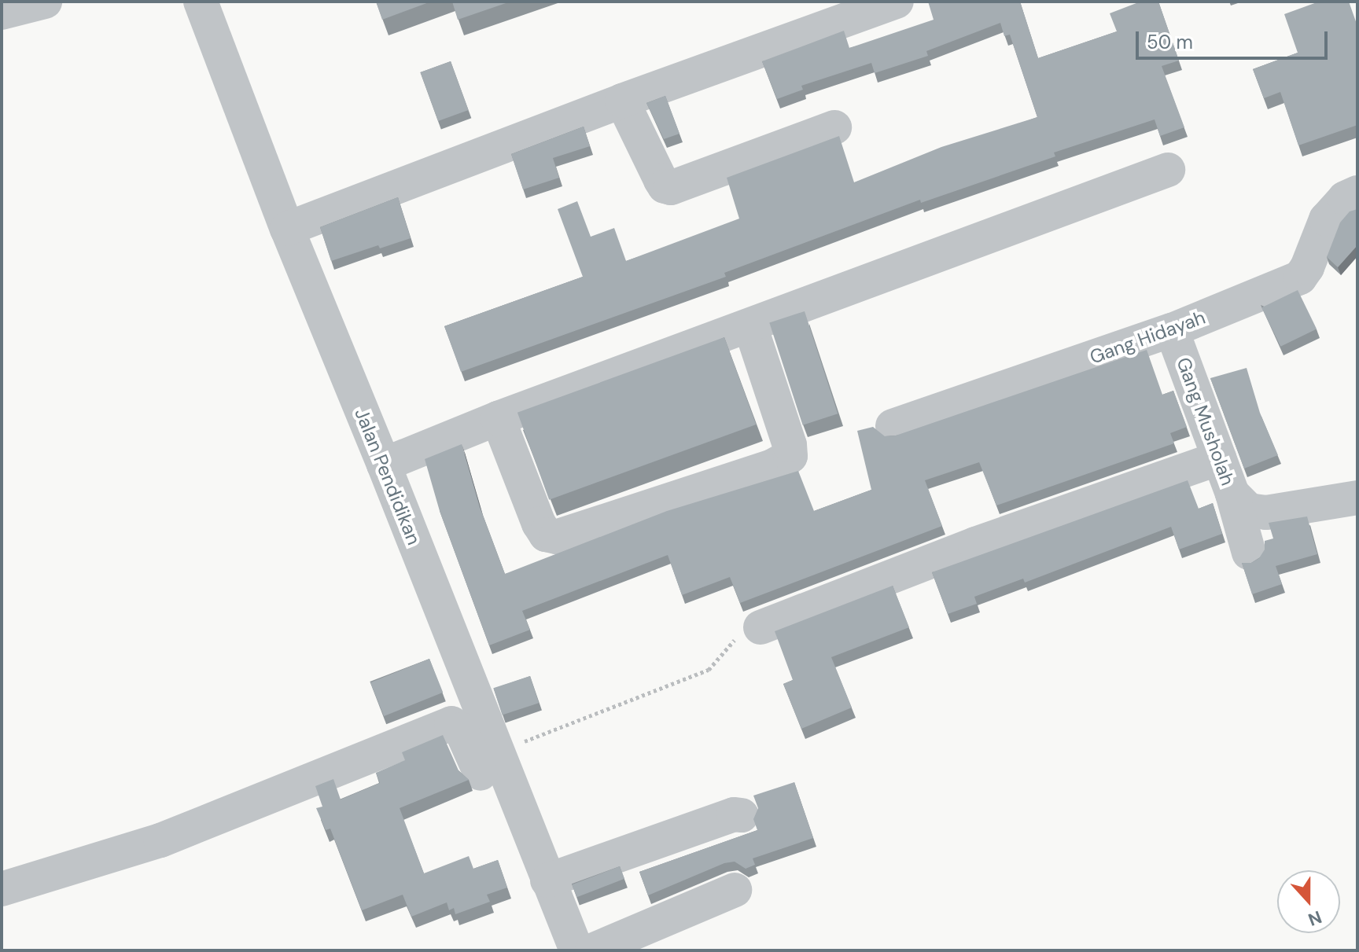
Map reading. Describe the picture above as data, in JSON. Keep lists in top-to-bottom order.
{
  "streets": {
    "street": ["Gang Hidayah", "Gang Musholah", "Jalan Pendidikan"]
  },
  "crossings": [
    ["Gang Hidayah", "Gang Musholah"]
  ],
  "scale_bar": "50 m",
  "north": "bottom"
}
